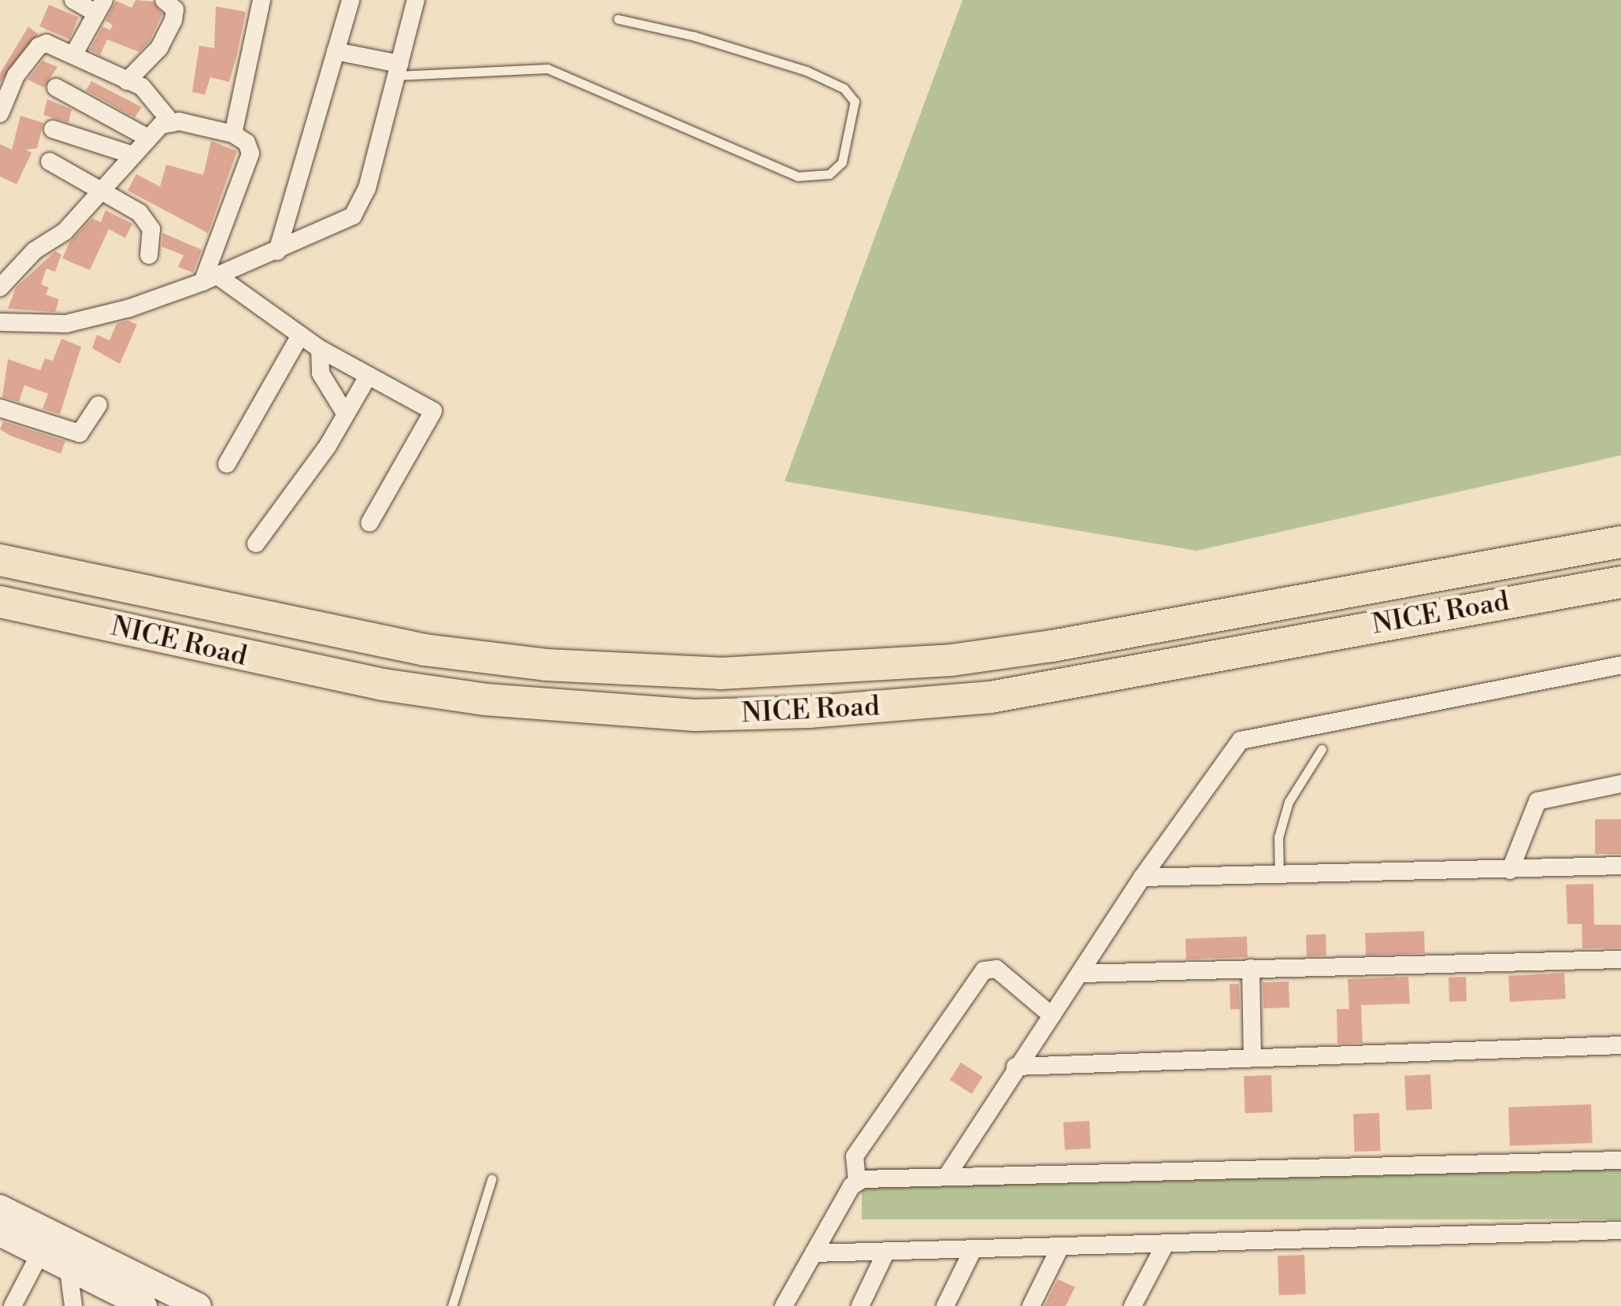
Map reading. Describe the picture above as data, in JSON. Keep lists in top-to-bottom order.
{
  "streets": {
    "highway": ["NICE Road"]
  }
}
